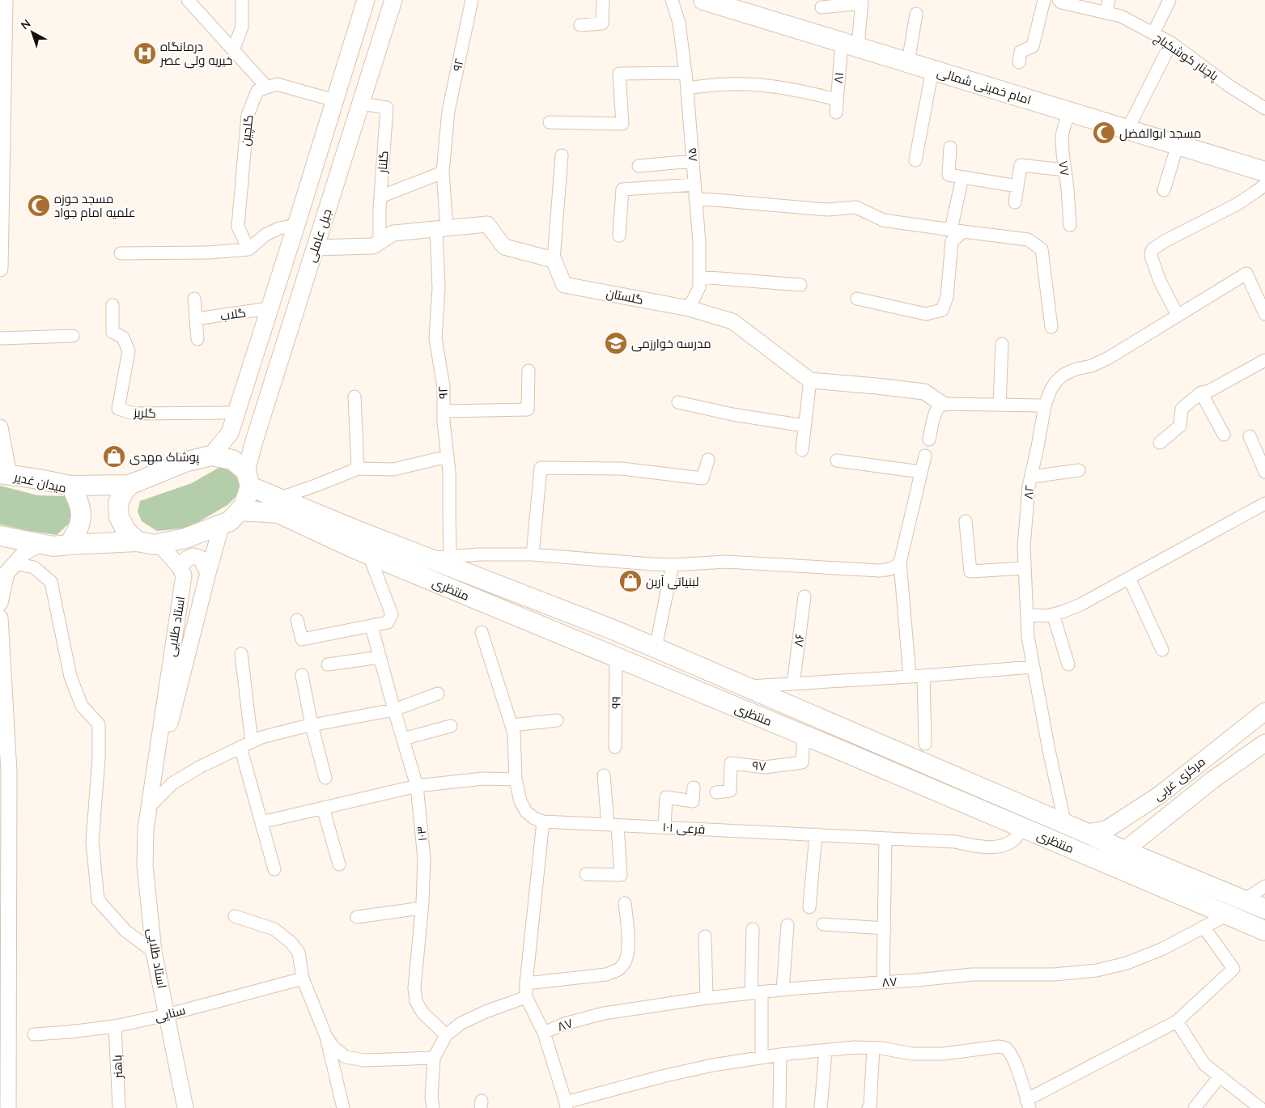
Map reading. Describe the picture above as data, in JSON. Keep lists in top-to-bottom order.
{
  "streets": {
    "main road": [
      "امام خمینی شمالی",
      "جبل عاملی",
      "میدان غدیر",
      "منتظری",
      "مرکزی غربی"
    ],
    "street": [
      "پاچنار کوشکباج",
      "۹۲",
      "۸۱",
      "گلچین",
      "۸۵",
      "گلنار",
      "۷۷",
      "گلستان",
      "گلاب",
      "گلریز",
      "۸۲",
      "استاد طلایی",
      "۸۶",
      "۹۹",
      "۹۷",
      "فرعی ۱۰۱",
      "۱۰۳",
      "۸۷",
      "سنایی",
      "باهنر"
    ]
  },
  "crossings": [
    ["۸۱", "امام خمینی شمالی"],
    ["امام خمینی شمالی", "۷۷"],
    ["۸۵", "گلستان"],
    ["گلنار", "جبل عاملی"],
    ["جبل عاملی", "گلاب"],
    ["جبل عاملی", "گلریز"],
    ["جبل عاملی", "منتظری"],
    ["۸۲", "منتظری"],
    ["منتظری", "۹۹"],
    ["منتظری", "۹۷"],
    ["منتظری", "مرکزی غربی"],
    ["منتظری", "فرعی ۱۰۱"],
    ["منتظری", "۸۷"],
    ["استاد طلایی", "سنایی"],
    ["سنایی", "باهنر"]
  ],
  "places": {
    "hospital": ["درمانگاه خیریه ولی عصر"],
    "mosque": ["مسجد ابوالفضل", "مسجد حوزه علمیه امام جواد"],
    "school or university": ["مدرسه خوارزمی"],
    "shop": ["پوشاک مهدی", "لبنیاتی آرین"]
  },
  "north": "top left"
}
